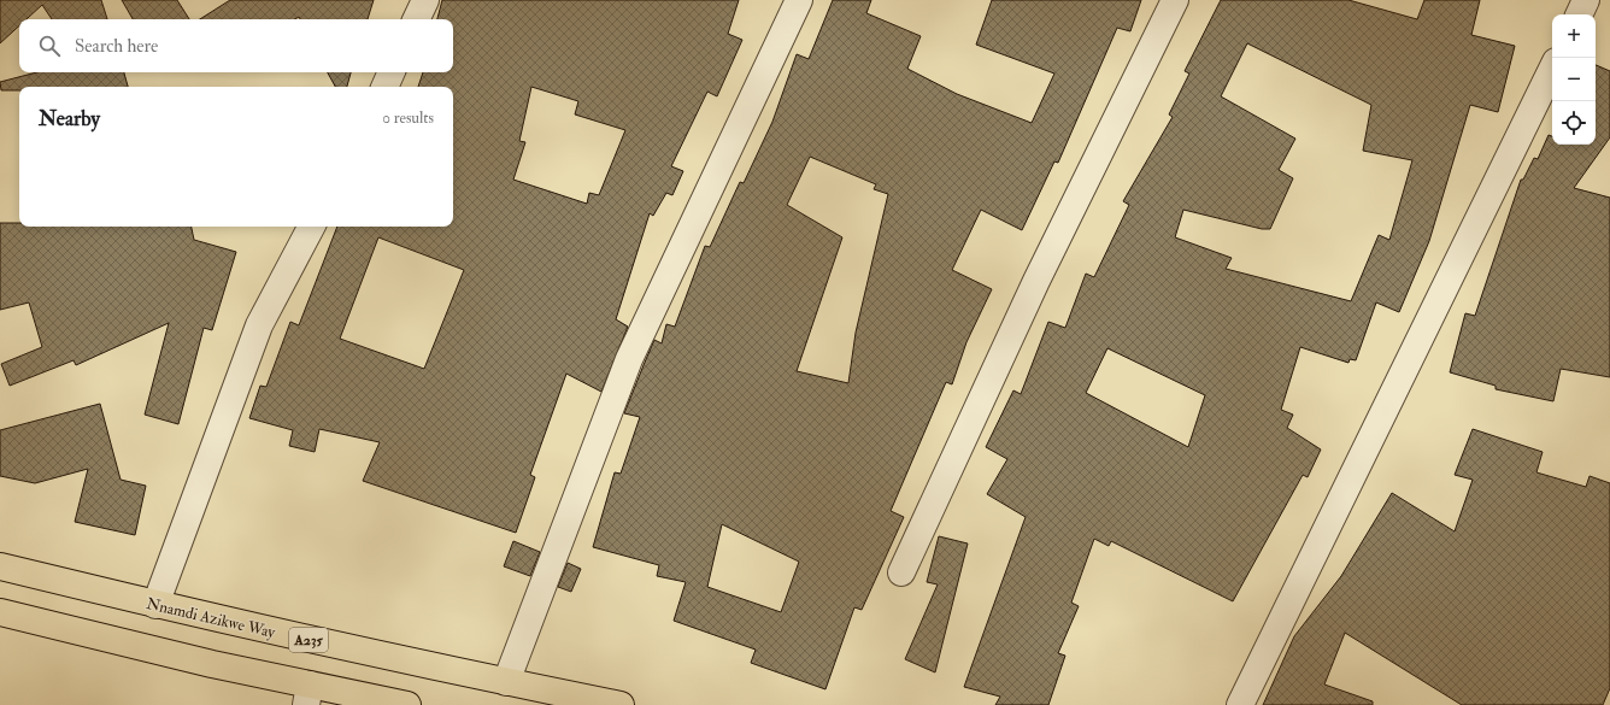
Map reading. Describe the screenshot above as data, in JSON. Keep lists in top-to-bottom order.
{
  "streets": {
    "highway": ["Nnamdi Azikwe Way", "A235"]
  },
  "page": {
    "map_buttons": ["+", "−"],
    "search": "Search here",
    "heading": ["Nearby", "0 results"]
  }
}
